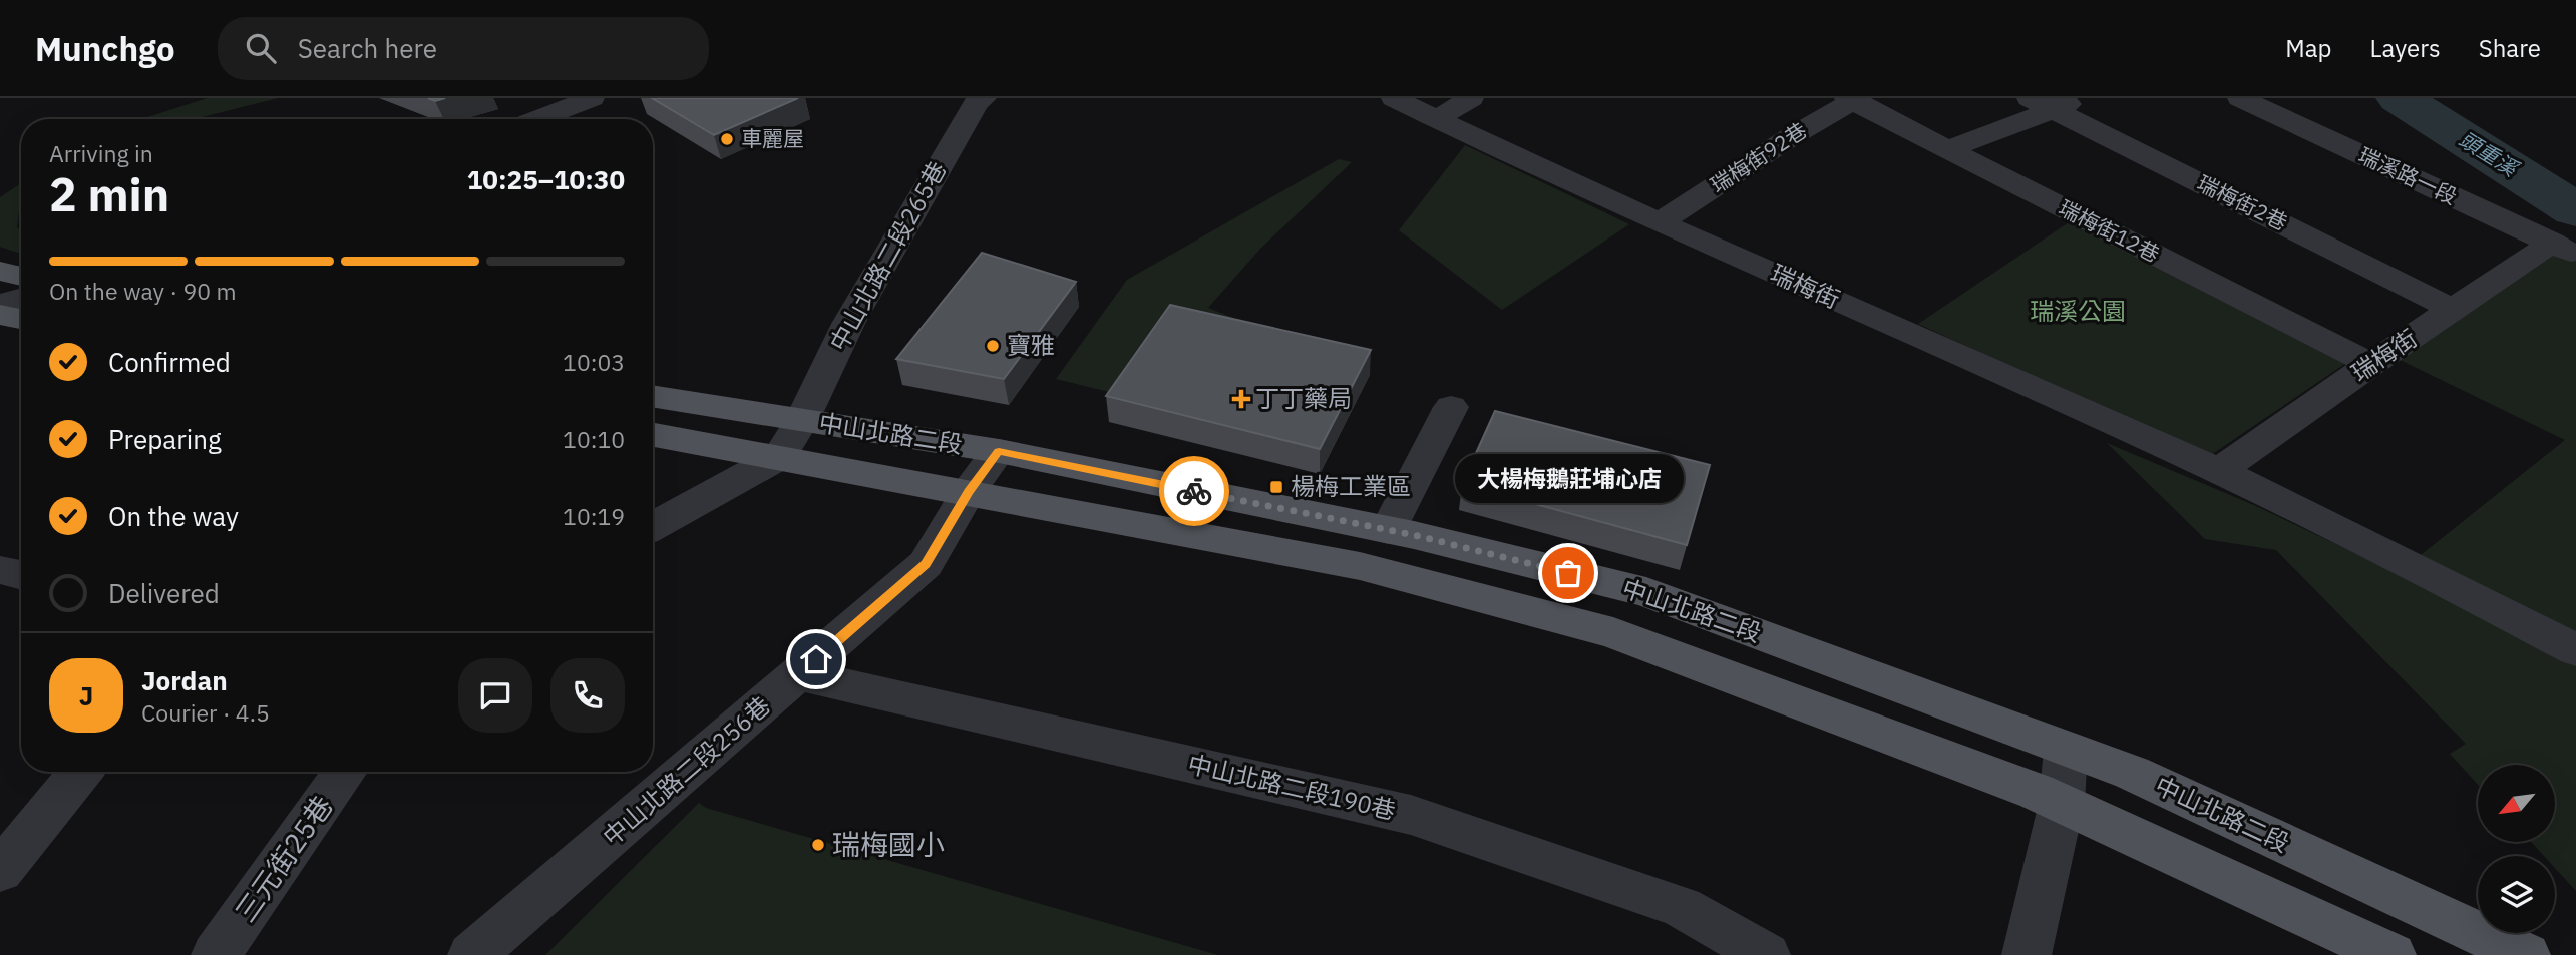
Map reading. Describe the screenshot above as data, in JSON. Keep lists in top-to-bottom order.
{
  "streets": {
    "main road": ["中山北路二段"],
    "street": [
      "瑞梅街92巷",
      "瑞溪路一段",
      "瑞梅街2巷",
      "瑞梅街12巷",
      "中山北路二段265巷",
      "瑞梅街",
      "中山北路二段256巷",
      "中山北路二段190巷",
      "三元街25巷"
    ]
  },
  "crossings": [
    ["瑞梅街92巷", "瑞梅街12巷"],
    ["瑞梅街92巷", "瑞梅街"],
    ["瑞溪路一段", "瑞梅街"],
    ["瑞梅街2巷", "瑞梅街"],
    ["瑞梅街12巷", "瑞梅街"],
    ["中山北路二段265巷", "中山北路二段"],
    ["中山北路二段", "中山北路二段256巷"],
    ["中山北路二段256巷", "中山北路二段190巷"]
  ],
  "water": ["頭重溪"],
  "parks": ["瑞溪公園"],
  "places": {
    "other": [
      "車麗屋",
      "寶雅",
      "大楊梅鵝莊埔心店",
      "瑞梅國小"
    ],
    "health": ["丁丁藥局"],
    "transit": ["楊梅工業區"]
  },
  "north": "bottom left",
  "page": {
    "header": "Munchgo",
    "search": "Search here",
    "nav": ["Map", "Layers", "Share"],
    "heading": ["2 min", "Arriving in", "10:25–10:30"],
    "panel": ["Jordan", "Courier · 4.5"],
    "bar": "On the way · 90 m",
    "list": [
      ["Confirmed", "10:03"],
      ["Preparing", "10:10"],
      ["On the way", "10:19"],
      "Delivered"
    ],
    "bubble": "大楊梅鵝莊埔心店",
    "round": "J"
  }
}
